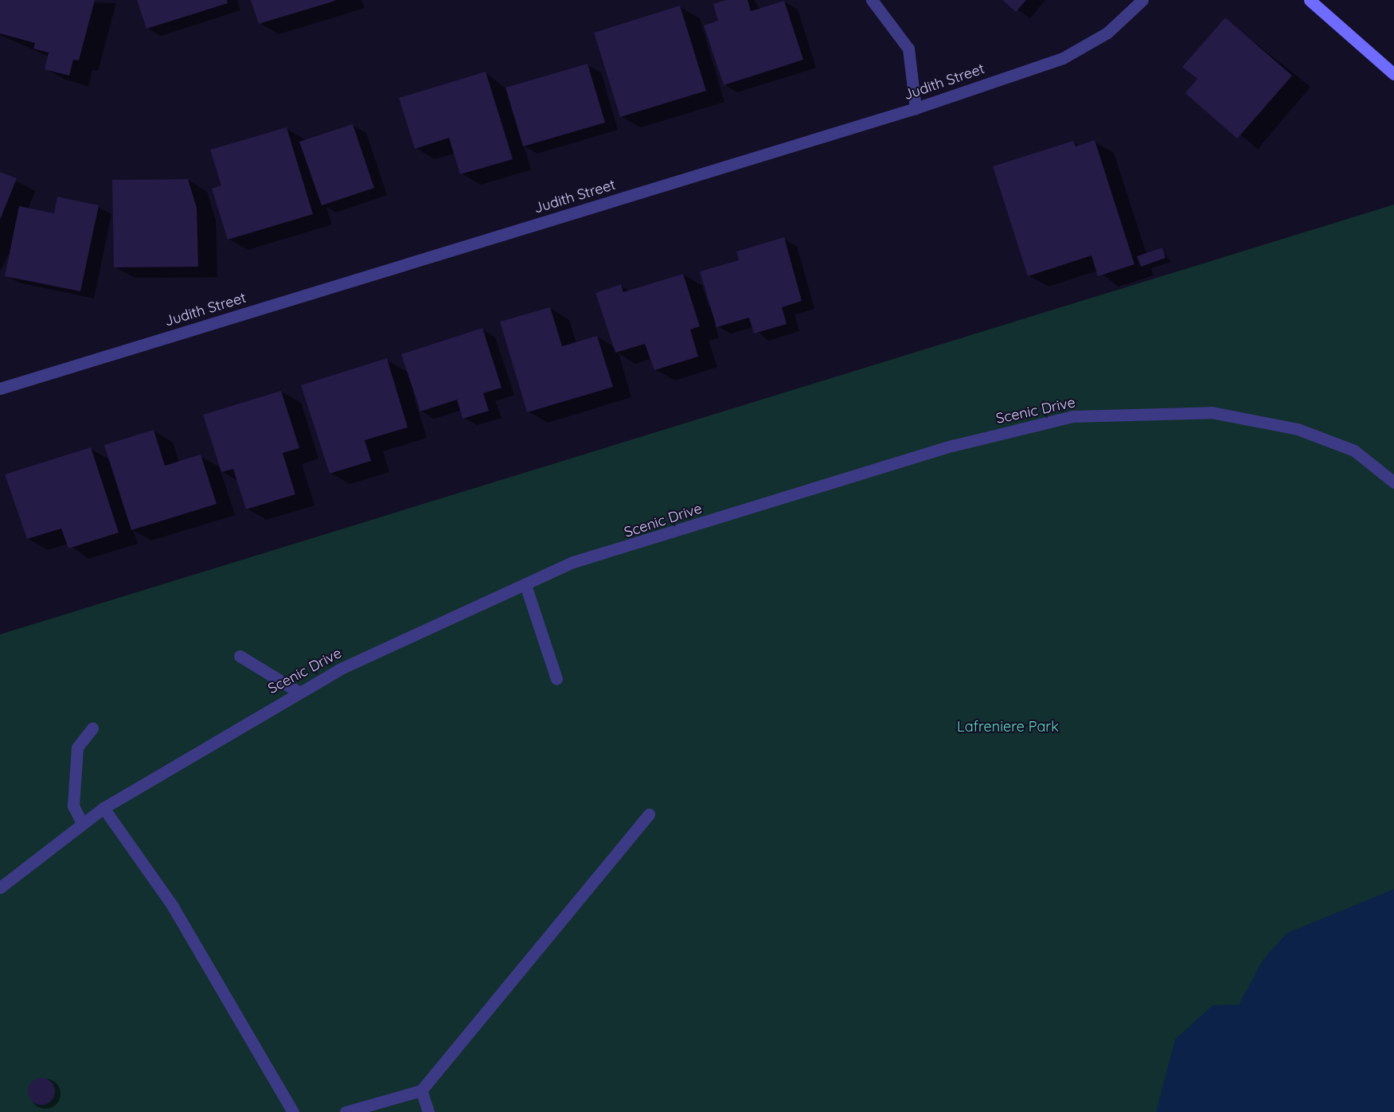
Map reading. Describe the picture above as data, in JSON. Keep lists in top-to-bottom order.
{
  "streets": {
    "street": ["Judith Street", "Scenic Drive"]
  },
  "parks": ["Lafreniere Park"]
}
